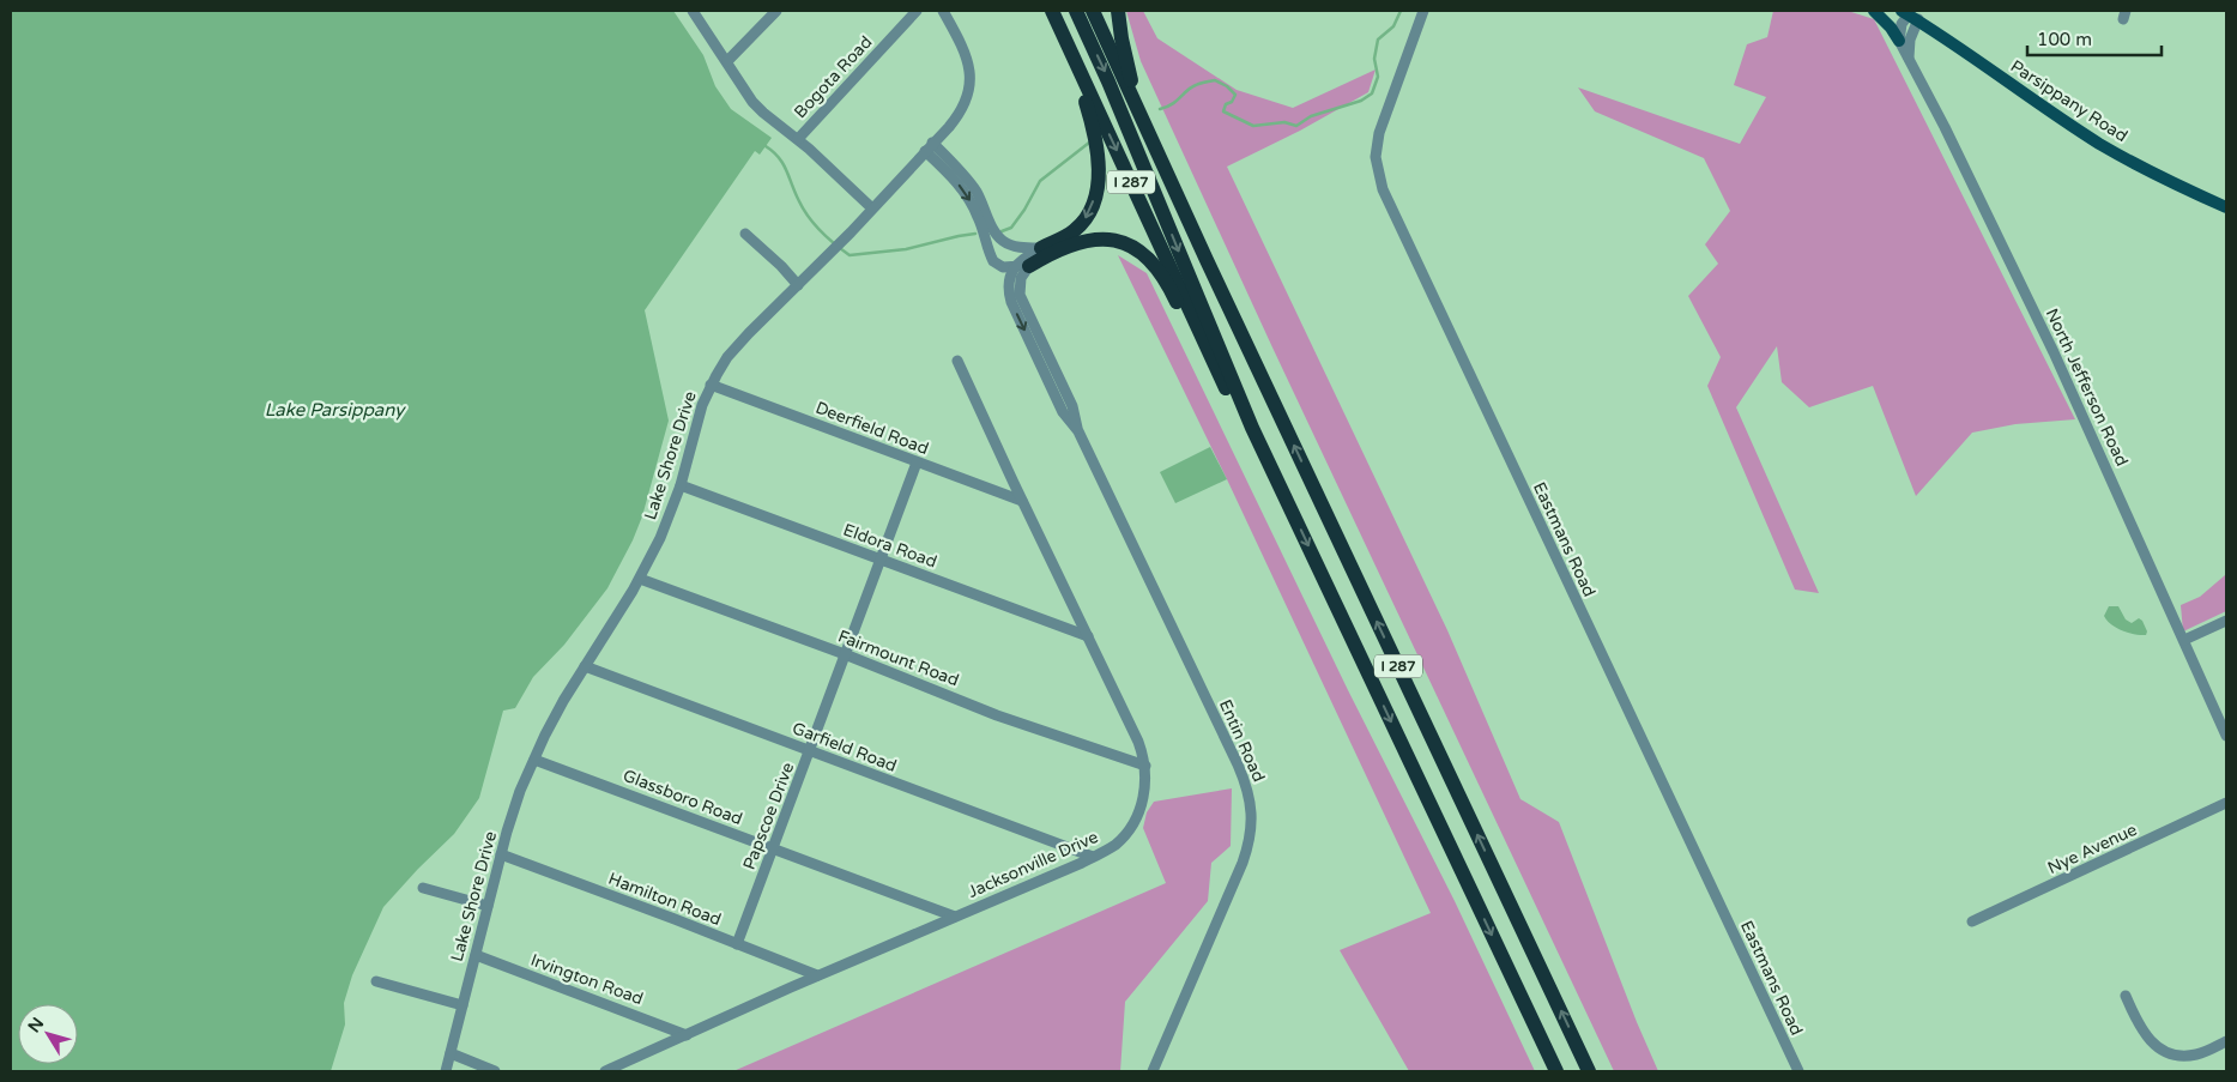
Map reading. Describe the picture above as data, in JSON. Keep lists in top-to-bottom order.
{
  "streets": {
    "highway": ["I 287"],
    "main road": ["Parsippany Road"],
    "street": [
      "Bogota Road",
      "North Jefferson Road",
      "Deerfield Road",
      "Lake Shore Drive",
      "Eastmans Road",
      "Eldora Road",
      "Fairmount Road",
      "Entin Road",
      "Garfield Road",
      "Glassboro Road",
      "Papscoe Drive",
      "Nye Avenue",
      "Jacksonville Drive",
      "Hamilton Road",
      "Irvington Road"
    ]
  },
  "crossings": [
    ["Deerfield Road", "Lake Shore Drive"],
    ["Deerfield Road", "Papscoe Drive"],
    ["Deerfield Road", "Jacksonville Drive"],
    ["Lake Shore Drive", "Eldora Road"],
    ["Lake Shore Drive", "Fairmount Road"],
    ["Lake Shore Drive", "Garfield Road"],
    ["Lake Shore Drive", "Glassboro Road"],
    ["Lake Shore Drive", "Hamilton Road"],
    ["Lake Shore Drive", "Irvington Road"],
    ["Eldora Road", "Papscoe Drive"],
    ["Eldora Road", "Jacksonville Drive"],
    ["Fairmount Road", "Papscoe Drive"],
    ["Fairmount Road", "Jacksonville Drive"],
    ["Garfield Road", "Papscoe Drive"],
    ["Garfield Road", "Jacksonville Drive"],
    ["Glassboro Road", "Papscoe Drive"],
    ["Glassboro Road", "Jacksonville Drive"],
    ["Papscoe Drive", "Hamilton Road"],
    ["Jacksonville Drive", "Hamilton Road"],
    ["Jacksonville Drive", "Irvington Road"]
  ],
  "water": ["Lake Parsippany"],
  "scale_bar": "100 m",
  "north": "top left"
}
